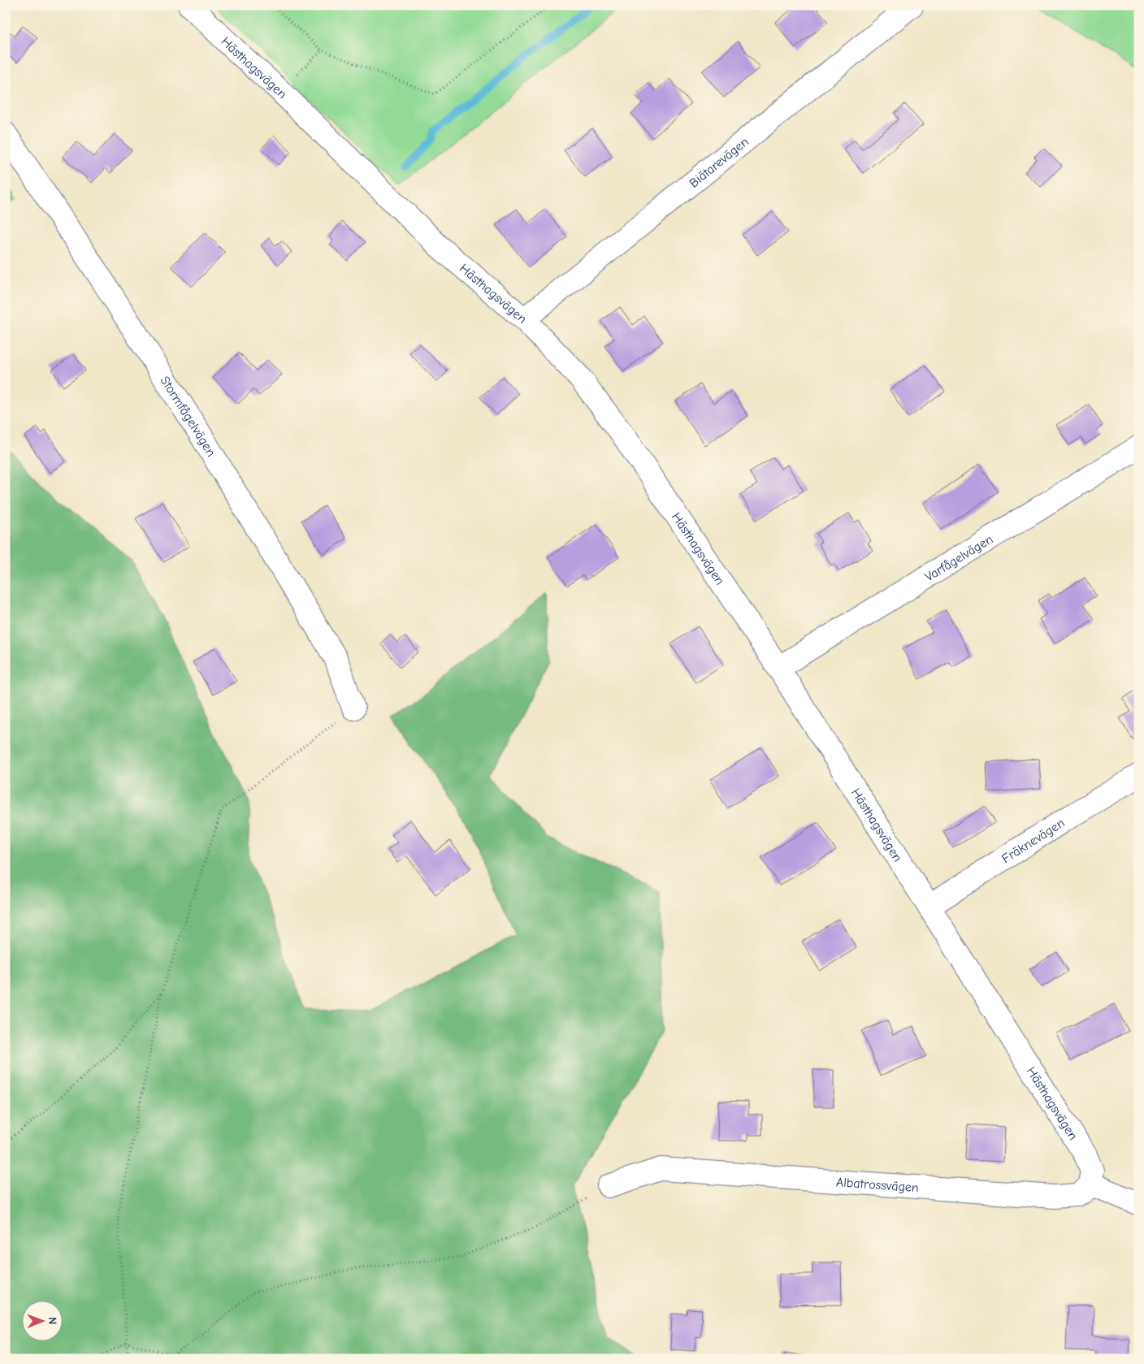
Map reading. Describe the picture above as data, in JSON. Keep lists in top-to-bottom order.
{
  "streets": {
    "street": [
      "Hästhagsvägen",
      "Biätarevägen",
      "Stormfågelvägen",
      "Varfågelvägen",
      "Fräknevägen",
      "Albatrossvägen"
    ]
  },
  "crossings": [
    ["Hästhagsvägen", "Biätarevägen"],
    ["Hästhagsvägen", "Varfågelvägen"],
    ["Hästhagsvägen", "Fräknevägen"],
    ["Hästhagsvägen", "Albatrossvägen"]
  ],
  "north": "right"
}
